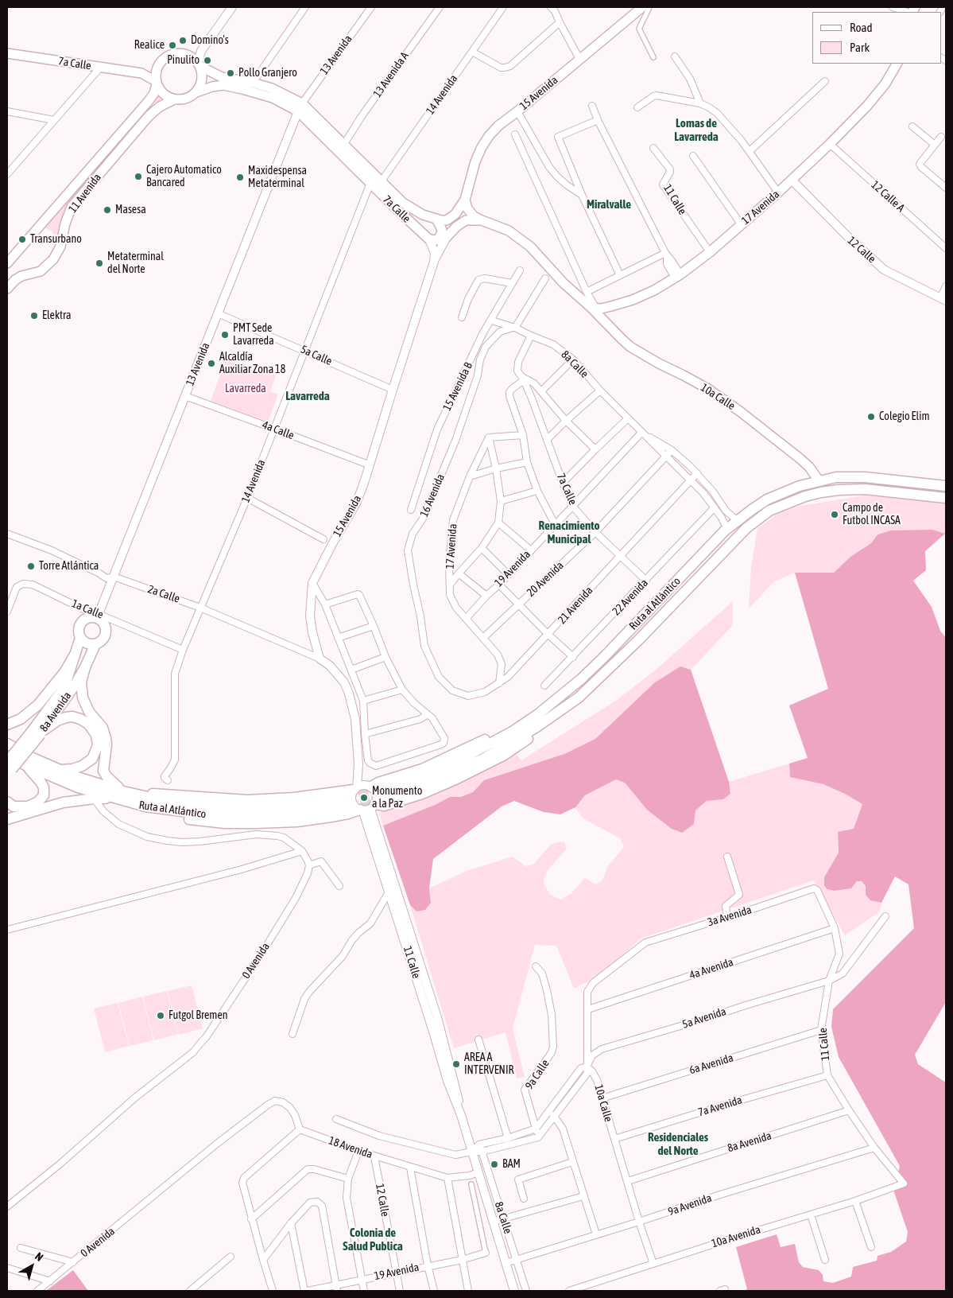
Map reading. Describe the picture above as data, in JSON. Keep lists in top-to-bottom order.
{
  "streets": {
    "main road": [
      "7a Calle",
      "15 Avenida",
      "11 Avenida",
      "17 Avenida",
      "10a Calle",
      "Ruta al Atlántico",
      "8a Avenida"
    ],
    "street": [
      "13 Avenida",
      "13 Avenida A",
      "14 Avenida",
      "12 Calle A",
      "11 Calle",
      "12 Calle",
      "5a Calle",
      "8a Calle",
      "15 Avenida B",
      "4a Calle",
      "16 Avenida",
      "19 Avenida",
      "20 Avenida",
      "2a Calle",
      "22 Avenida",
      "21 Avenida",
      "1a Calle",
      "3a Avenida",
      "0 Avenida",
      "4a Avenida",
      "5a Avenida",
      "6a Avenida",
      "9a Calle",
      "7a Avenida",
      "18 Avenida",
      "9a Avenida",
      "10a Avenida"
    ]
  },
  "crossings": [
    ["13 Avenida", "7a Calle"],
    ["13 Avenida", "5a Calle"],
    ["13 Avenida", "4a Calle"],
    ["13 Avenida", "2a Calle"],
    ["13 Avenida", "1a Calle"],
    ["13 Avenida", "8a Avenida"],
    ["7a Calle", "13 Avenida A"],
    ["7a Calle", "15 Avenida"],
    ["7a Calle", "14 Avenida"],
    ["7a Calle", "11 Avenida"],
    ["7a Calle", "19 Avenida"],
    ["7a Calle", "20 Avenida"],
    ["7a Calle", "22 Avenida"],
    ["7a Calle", "21 Avenida"],
    ["15 Avenida", "5a Calle"],
    ["15 Avenida", "4a Calle"],
    ["15 Avenida", "2a Calle"],
    ["14 Avenida", "5a Calle"],
    ["14 Avenida", "4a Calle"],
    ["14 Avenida", "2a Calle"],
    ["14 Avenida", "1a Calle"],
    ["12 Calle A", "17 Avenida"],
    ["11 Calle", "17 Avenida"],
    ["11 Calle", "Ruta al Atlántico"],
    ["11 Calle", "8a Avenida"],
    ["11 Calle", "3a Avenida"],
    ["11 Calle", "4a Avenida"],
    ["11 Calle", "5a Avenida"],
    ["11 Calle", "6a Avenida"],
    ["11 Calle", "7a Avenida"],
    ["11 Calle", "18 Avenida"],
    ["11 Calle", "9a Avenida"],
    ["11 Calle", "10a Avenida"],
    ["17 Avenida", "12 Calle"],
    ["17 Avenida", "10a Calle"],
    ["17 Avenida", "19 Avenida"],
    ["12 Calle", "19 Avenida"],
    ["12 Calle", "18 Avenida"],
    ["8a Calle", "15 Avenida B"],
    ["8a Calle", "16 Avenida"],
    ["8a Calle", "19 Avenida"],
    ["8a Calle", "20 Avenida"],
    ["8a Calle", "22 Avenida"],
    ["8a Calle", "Ruta al Atlántico"],
    ["8a Calle", "21 Avenida"],
    ["8a Calle", "9a Avenida"],
    ["10a Calle", "Ruta al Atlántico"],
    ["10a Calle", "8a Avenida"],
    ["10a Calle", "5a Avenida"],
    ["10a Calle", "6a Avenida"],
    ["10a Calle", "7a Avenida"],
    ["10a Calle", "9a Avenida"],
    ["10a Calle", "10a Avenida"],
    ["16 Avenida", "21 Avenida"],
    ["1a Calle", "8a Avenida"],
    ["3a Avenida", "4a Avenida"],
    ["0 Avenida", "18 Avenida"],
    ["5a Avenida", "9a Calle"]
  ],
  "districts": [
    "Lomas de Lavarreda",
    "Miralvalle",
    "Lavarreda",
    "Renacimiento Municipal",
    "Residenciales del Norte",
    "Colonia de Salud Publica"
  ],
  "parks": ["Lavarreda"],
  "places": [
    "Domino's",
    "Realice",
    "Pinulito",
    "Pollo Granjero",
    "Cajero Automatico Bancared",
    "Maxidespensa Metaterminal",
    "Masesa",
    "Transurbano",
    "Metaterminal del Norte",
    "Elektra",
    "PMT Sede Lavarreda",
    "Alcaldía Auxiliar Zona 18",
    "Colegio Elim",
    "Campo de Futbol INCASA",
    "Torre Atlántica",
    "Monumento a la Paz",
    "Futgol Bremen",
    "AREA A INTERVENIR",
    "BAM"
  ],
  "legend": ["Road", "Park"],
  "north": "top right"
}
